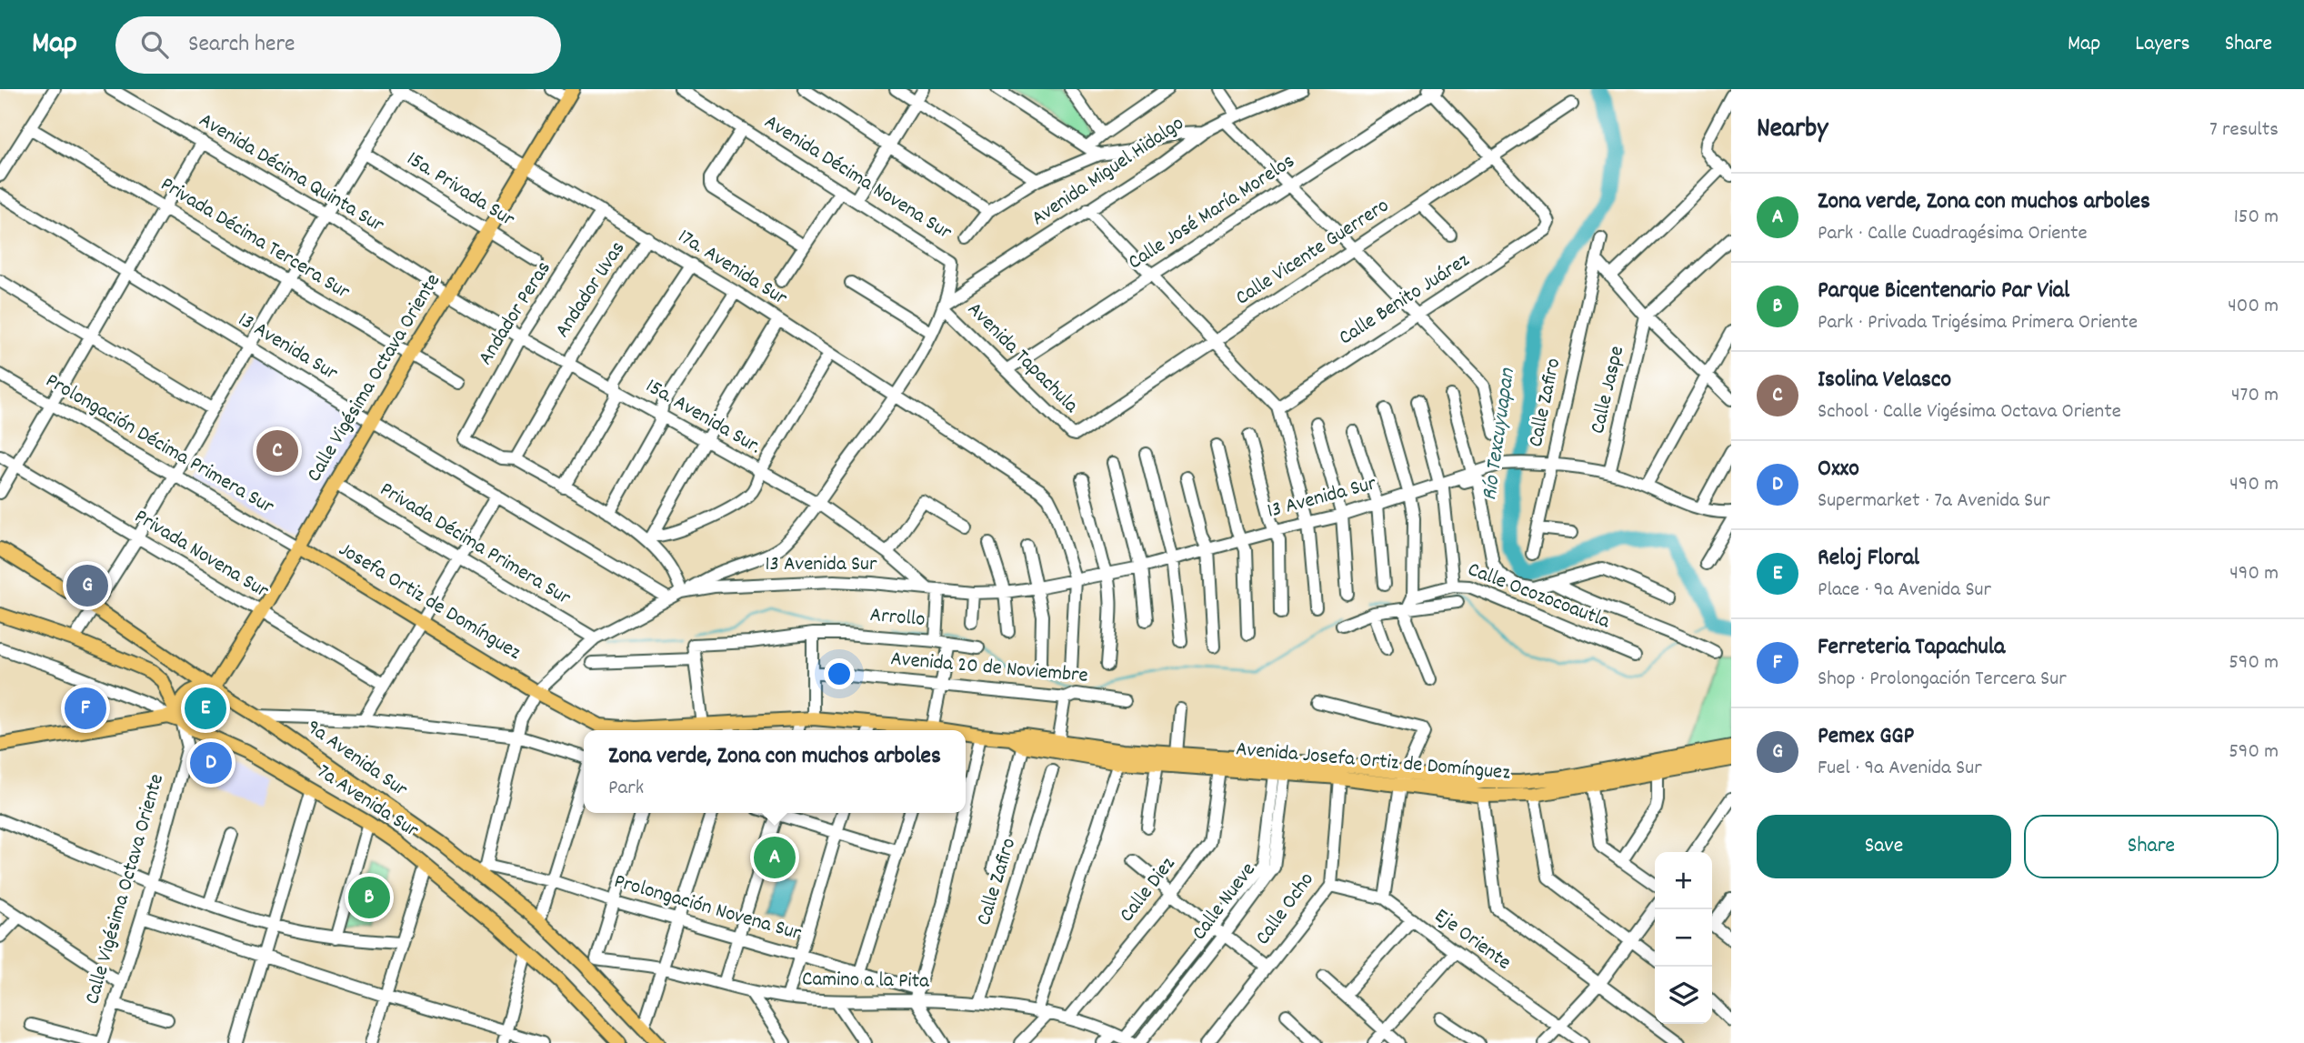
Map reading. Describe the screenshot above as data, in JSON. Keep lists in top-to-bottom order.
{
  "streets": {
    "main road": [
      "Calle Vigésima Octava Oriente",
      "Josefa Ortiz de Domínguez",
      "9a Avenida Sur",
      "Avenida Josefa Ortiz de Domínguez",
      "7a Avenida Sur"
    ],
    "street": [
      "Avenida Miguel Hidalgo",
      "Avenida Décima Quinta Sur",
      "Avenida Décima Novena Sur",
      "15a. Privada Sur",
      "Calle José María Morelos",
      "Privada Décima Tercera Sur",
      "Calle Vicente Guerrero",
      "17a. Avenida Sur",
      "Andador Uvas",
      "Calle Benito Juárez",
      "Andador Peras",
      "13 Avenida Sur",
      "Avenida Tapachula",
      "Calle Jaspe",
      "Calle Zafiro",
      "15a. Avenida Sur.",
      "Prolongación Décima Primera Sur",
      "Privada Décima Primera Sur",
      "Privada Novena Sur",
      "Calle Ocozocoautla",
      "Arrollo",
      "Avenida 20 de Noviembre",
      "Calle Diez",
      "Calle Nueve",
      "Prolongación Novena Sur",
      "Calle Ocho",
      "Eje Oriente",
      "Camino a la Pita"
    ]
  },
  "crossings": [
    ["Avenida Miguel Hidalgo", "Avenida Décima Novena Sur"],
    ["Avenida Miguel Hidalgo", "Avenida Tapachula"],
    ["Avenida Décima Quinta Sur", "Calle Vigésima Octava Oriente"],
    ["Avenida Décima Quinta Sur", "15a. Avenida Sur."],
    ["Avenida Décima Novena Sur", "Avenida Tapachula"],
    ["15a. Privada Sur", "Calle Vigésima Octava Oriente"],
    ["Calle José María Morelos", "Avenida Tapachula"],
    ["Privada Décima Tercera Sur", "Calle Vigésima Octava Oriente"],
    ["Calle Vicente Guerrero", "Calle Benito Juárez"],
    ["Calle Vicente Guerrero", "Avenida Tapachula"],
    ["17a. Avenida Sur", "Andador Uvas"],
    ["17a. Avenida Sur", "Andador Peras"],
    ["17a. Avenida Sur", "13 Avenida Sur"],
    ["17a. Avenida Sur", "Calle Vigésima Octava Oriente"],
    ["Andador Uvas", "Andador Peras"],
    ["Andador Uvas", "15a. Avenida Sur."],
    ["Andador Peras", "15a. Avenida Sur."],
    ["13 Avenida Sur", "Calle Vigésima Octava Oriente"],
    ["13 Avenida Sur", "Calle Jaspe"],
    ["13 Avenida Sur", "Calle Zafiro"],
    ["13 Avenida Sur", "15a. Avenida Sur."],
    ["13 Avenida Sur", "Calle Ocozocoautla"],
    ["Calle Vigésima Octava Oriente", "15a. Avenida Sur."],
    ["Calle Vigésima Octava Oriente", "Prolongación Décima Primera Sur"],
    ["Calle Vigésima Octava Oriente", "Privada Décima Primera Sur"],
    ["Calle Vigésima Octava Oriente", "Privada Novena Sur"],
    ["Calle Vigésima Octava Oriente", "Josefa Ortiz de Domínguez"],
    ["Calle Vigésima Octava Oriente", "9a Avenida Sur"],
    ["Calle Vigésima Octava Oriente", "7a Avenida Sur"],
    ["Calle Zafiro", "Camino a la Pita"],
    ["Prolongación Décima Primera Sur", "Josefa Ortiz de Domínguez"],
    ["Josefa Ortiz de Domínguez", "Avenida Josefa Ortiz de Domínguez"],
    ["9a Avenida Sur", "7a Avenida Sur"],
    ["9a Avenida Sur", "Prolongación Novena Sur"],
    ["9a Avenida Sur", "Camino a la Pita"],
    ["Avenida Josefa Ortiz de Domínguez", "Calle Diez"],
    ["Avenida Josefa Ortiz de Domínguez", "Calle Nueve"],
    ["Avenida Josefa Ortiz de Domínguez", "Calle Ocho"],
    ["Calle Diez", "Camino a la Pita"],
    ["Calle Nueve", "Camino a la Pita"],
    ["Prolongación Novena Sur", "Camino a la Pita"],
    ["Calle Ocho", "Eje Oriente"]
  ],
  "water": ["Río Texcuyuapan"],
  "page": {
    "header": "Map",
    "search": "Search here",
    "nav": ["Map", "Layers", "Share"],
    "heading": ["Nearby", "7 results"],
    "list": [
      {
        "mark": "A",
        "name": "Zona verde, Zona con muchos arboles",
        "note": "Park · Calle Cuadragésima Oriente",
        "value": "150 m"
      },
      {
        "mark": "B",
        "name": "Parque Bicentenario Par Vial",
        "note": "Park · Privada Trigésima Primera Oriente",
        "value": "400 m"
      },
      {
        "mark": "C",
        "name": "Isolina Velasco",
        "note": "School · Calle Vigésima Octava Oriente",
        "value": "470 m"
      },
      {
        "mark": "D",
        "name": "Oxxo",
        "note": "Supermarket · 7a Avenida Sur",
        "value": "490 m"
      },
      {
        "mark": "E",
        "name": "Reloj Floral",
        "note": "Place · 9a Avenida Sur",
        "value": "490 m"
      },
      {
        "mark": "F",
        "name": "Ferreteria Tapachula",
        "note": "Shop · Prolongación Tercera Sur",
        "value": "590 m"
      },
      {
        "mark": "G",
        "name": "Pemex GGP",
        "note": "Fuel · 9a Avenida Sur",
        "value": "590 m"
      }
    ],
    "pins": [
      "C",
      "G",
      "E",
      "F",
      "D",
      "A",
      "B"
    ],
    "popup": ["Zona verde, Zona con muchos arboles", "Park"],
    "buttons": ["Save", "Share"],
    "map_buttons": ["+", "−"]
  }
}
